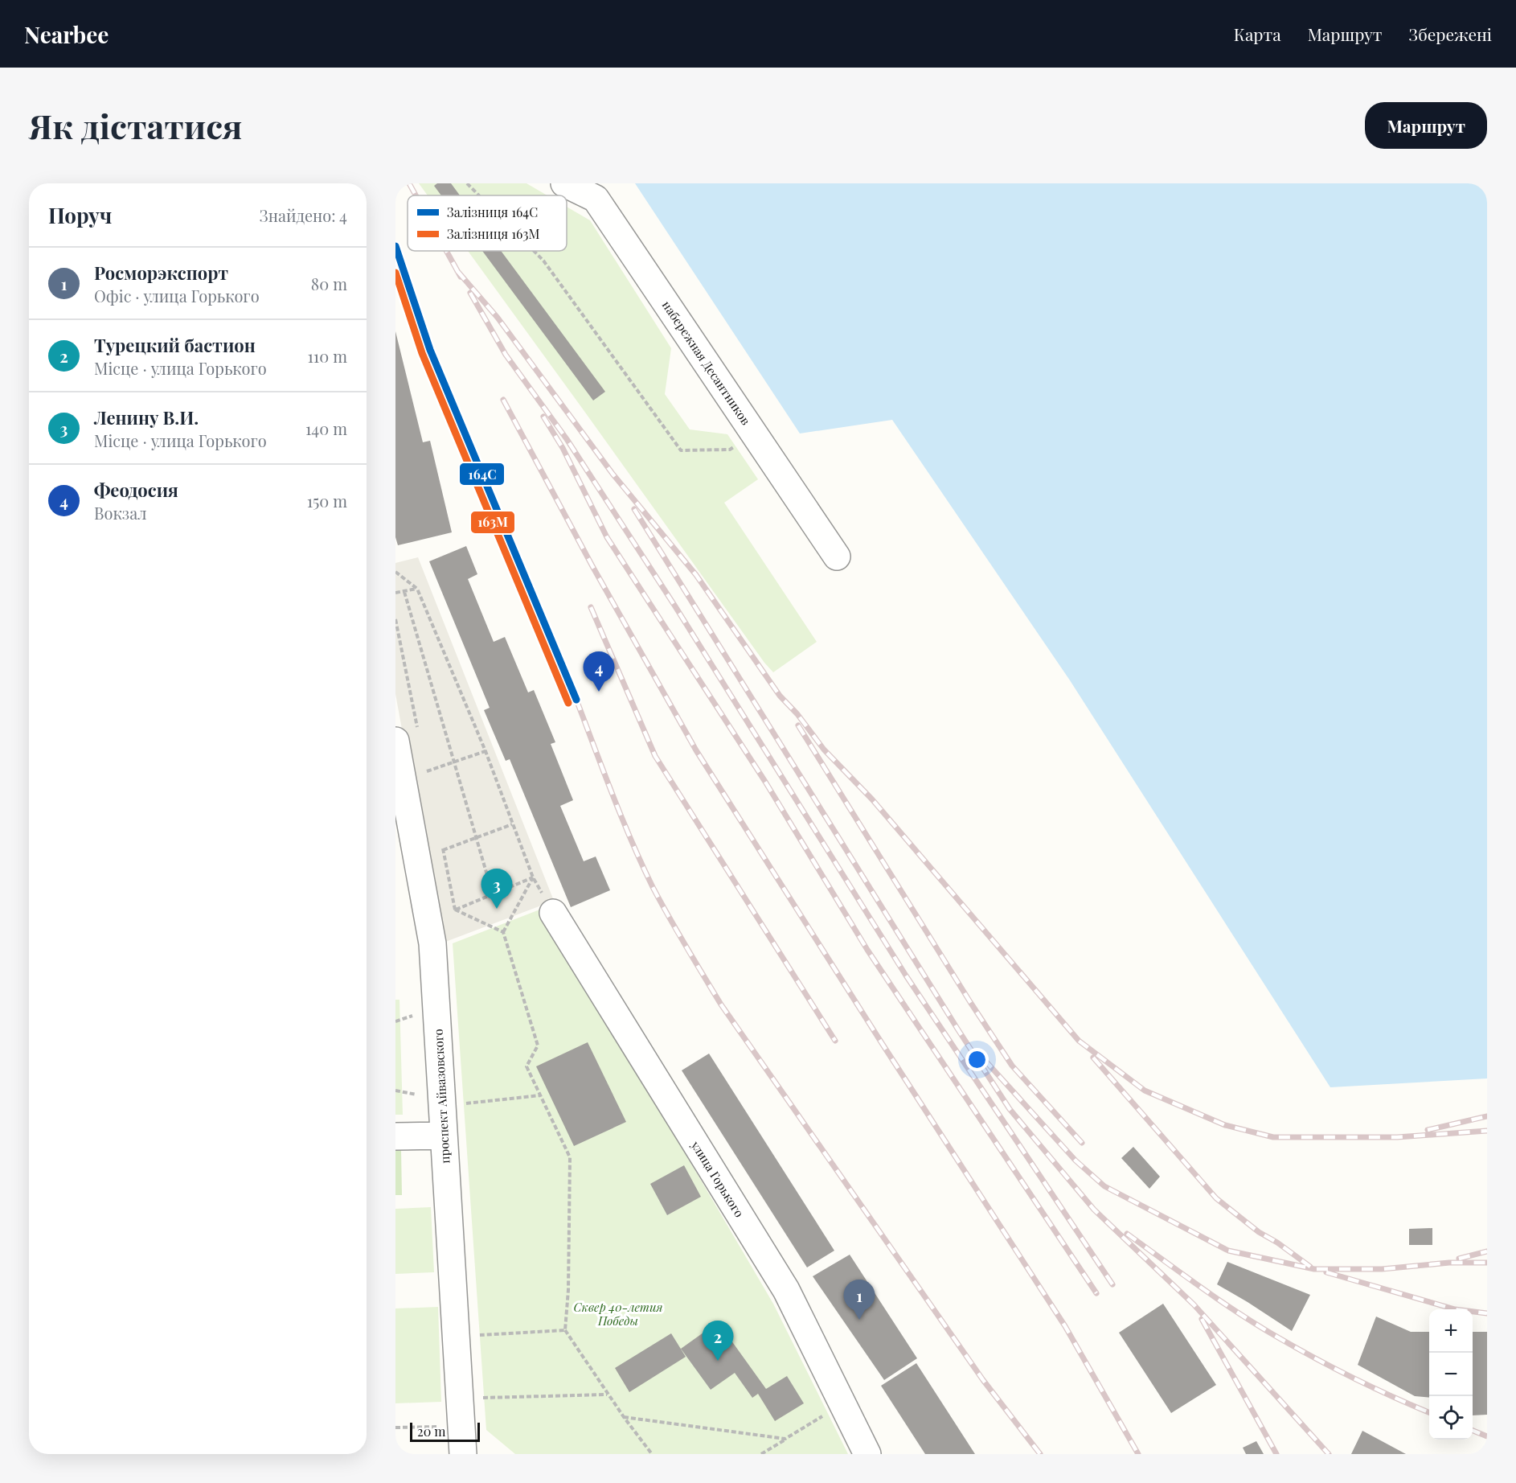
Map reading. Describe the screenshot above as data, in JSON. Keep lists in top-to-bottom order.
{
  "streets": {
    "street": ["набережная Десантников", "проспект Айвазовского", "улица Горького"]
  },
  "parks": ["Сквер 40-летия Победы"],
  "lines": ["rail line 164С", "rail line 163М"],
  "legend": ["Залізниця 164С", "Залізниця 163М"],
  "scale_bar": "20 m",
  "page": {
    "header": "Nearbee",
    "nav": ["Карта", "Маршрут", "Збережені"],
    "buttons": "Маршрут",
    "title": "Як дістатися",
    "heading": ["Поруч", "Знайдено: 4"],
    "list": [
      {
        "mark": "1",
        "name": "Росморэкспорт",
        "note": "Офіс · улица Горького",
        "value": "80 m"
      },
      {
        "mark": "2",
        "name": "Турецкий бастион",
        "note": "Місце · улица Горького",
        "value": "110 m"
      },
      {
        "mark": "3",
        "name": "Ленину В.И.",
        "note": "Місце · улица Горького",
        "value": "140 m"
      },
      {
        "mark": "4",
        "name": "Феодосия",
        "note": "Вокзал",
        "value": "150 m"
      }
    ],
    "pins": [
      "4",
      "3",
      "1",
      "2"
    ],
    "map_buttons": ["+", "−"],
    "scale": "20 m"
  }
}
